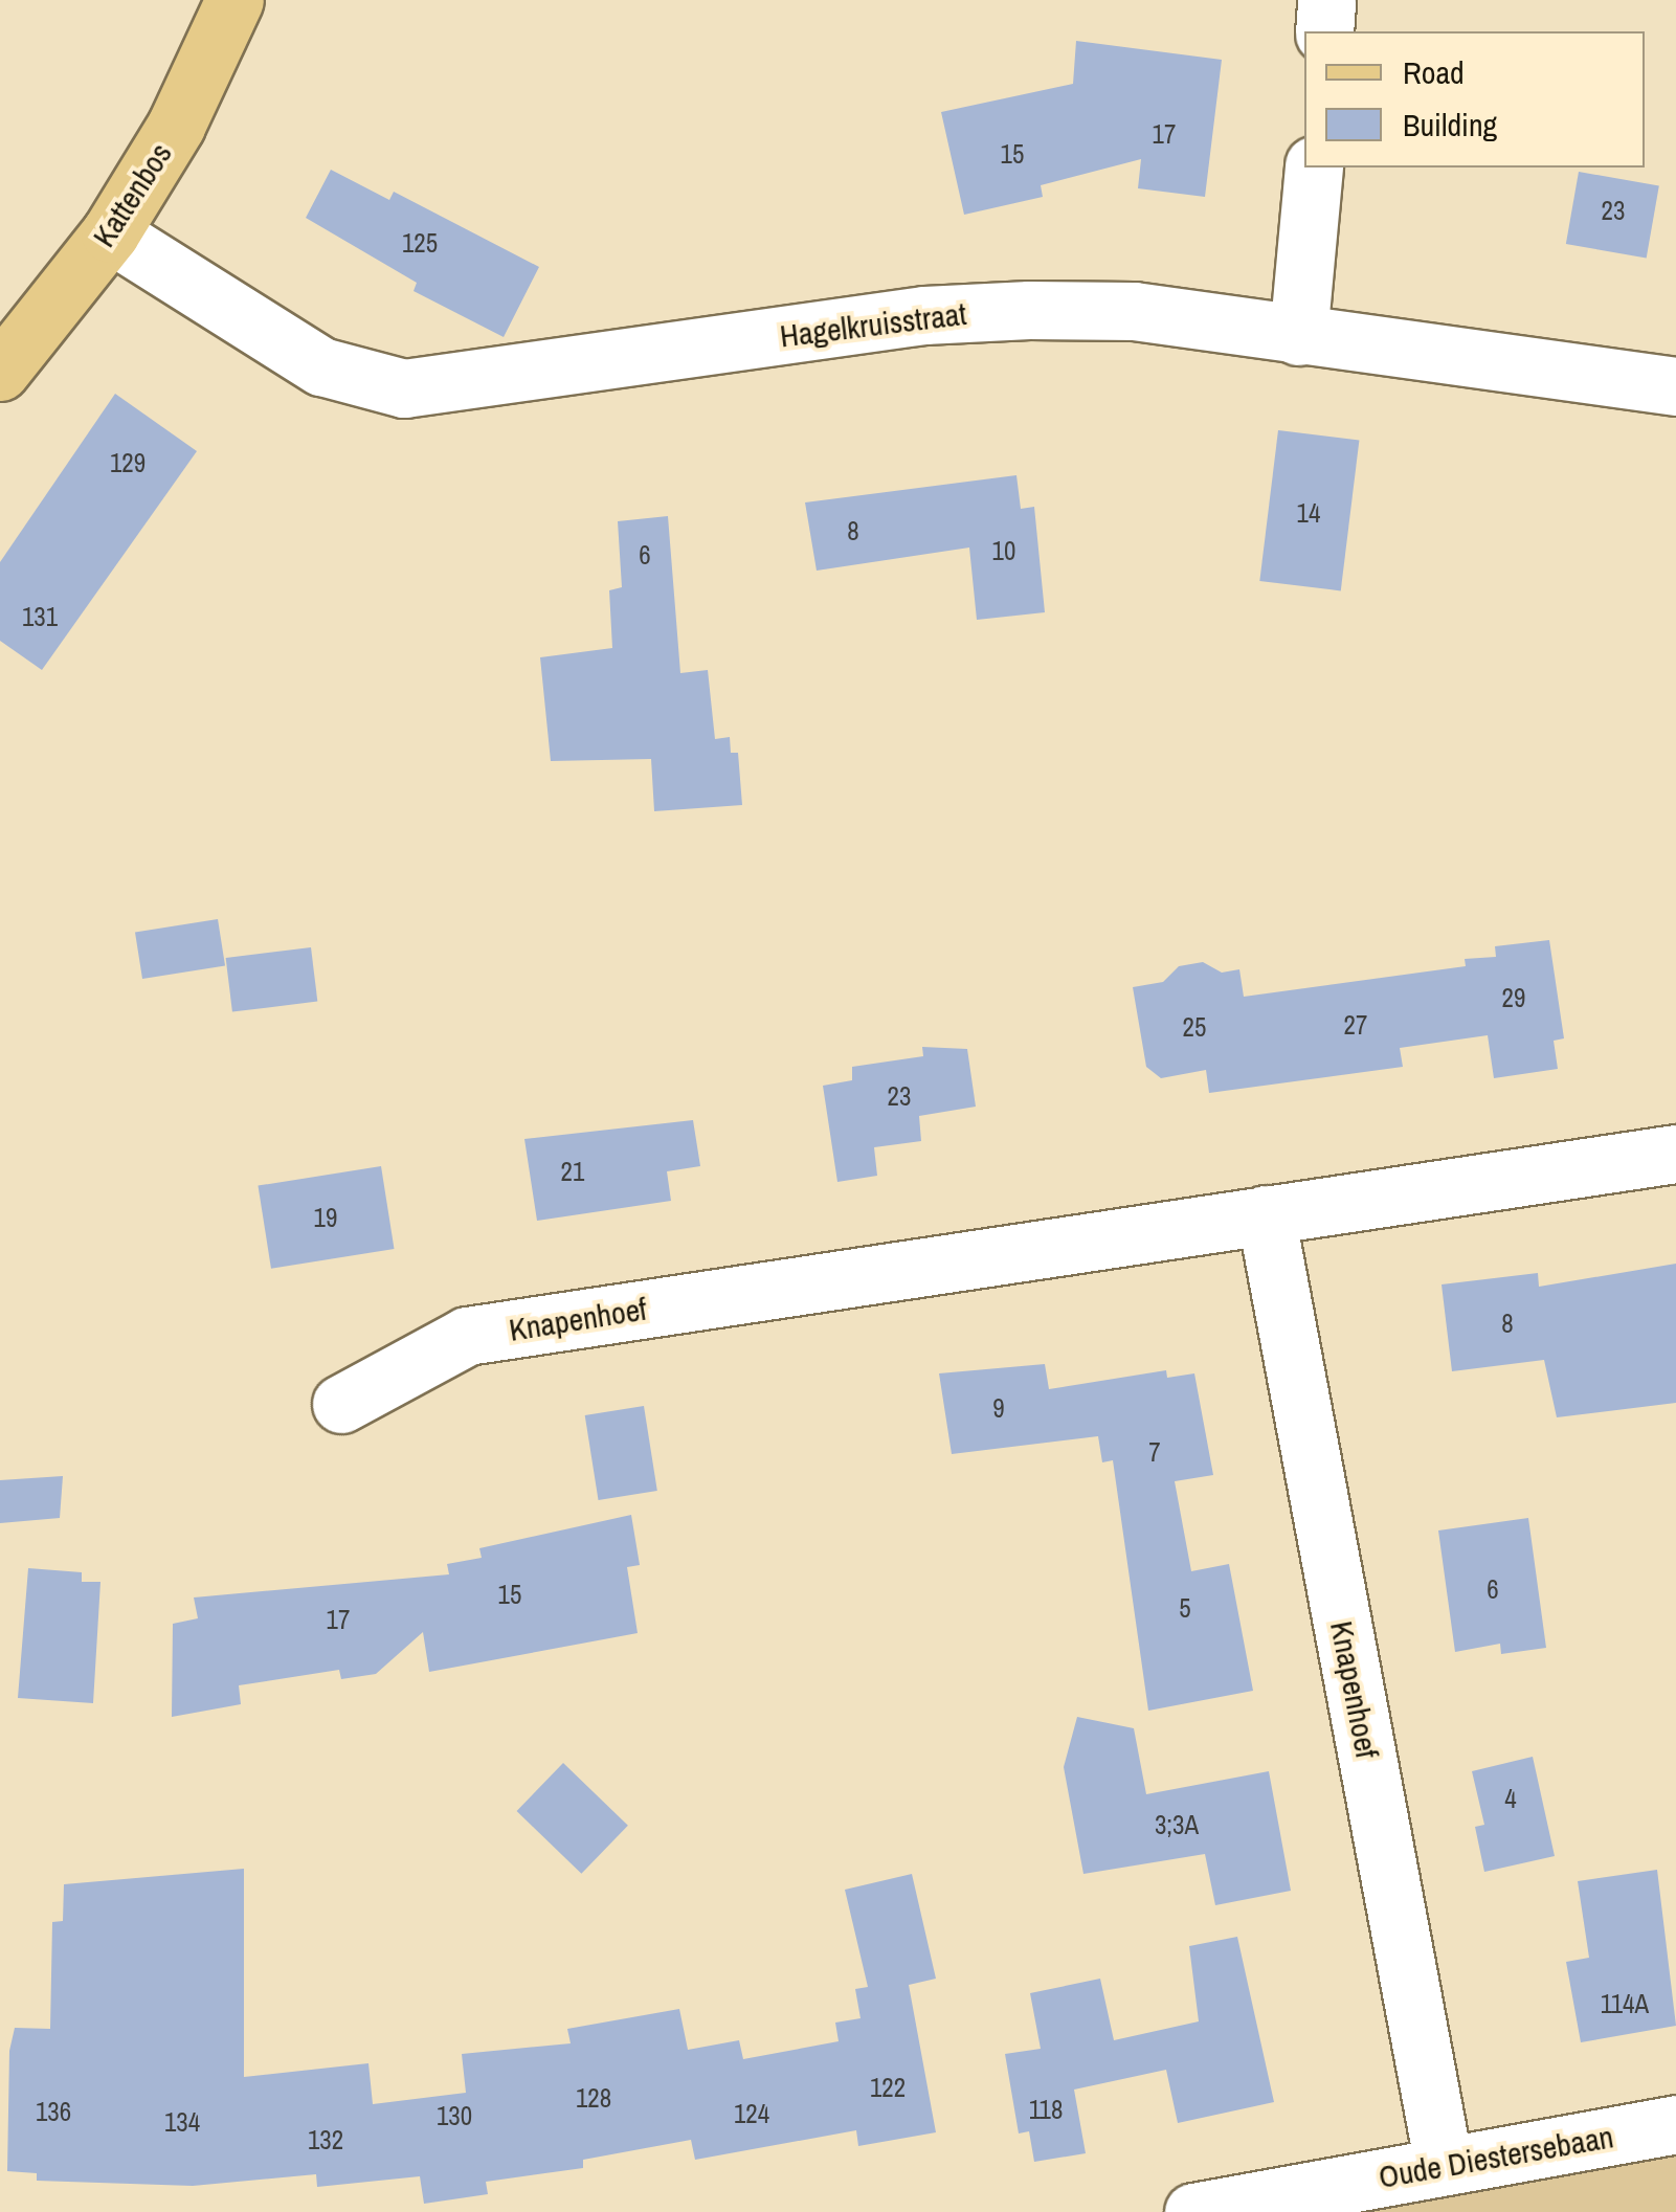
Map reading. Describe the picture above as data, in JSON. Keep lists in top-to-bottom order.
{
  "streets": {
    "main road": ["Kattenbos"],
    "street": ["Hagelkruisstraat", "Knapenhoef", "Oude Diestersebaan"]
  },
  "crossings": [
    ["Kattenbos", "Hagelkruisstraat"],
    ["Knapenhoef", "Oude Diestersebaan"]
  ],
  "house_numbers": [
    "17",
    "15",
    "23",
    "125",
    "129",
    "14",
    "8",
    "10",
    "6",
    "131",
    "29",
    "27",
    "25",
    "23",
    "21",
    "19",
    "8",
    "9",
    "7",
    "6",
    "15",
    "5",
    "17",
    "4",
    "3;3A",
    "114A",
    "122",
    "128",
    "118",
    "136",
    "124",
    "130",
    "134",
    "132"
  ],
  "legend": ["Road", "Building"]
}
